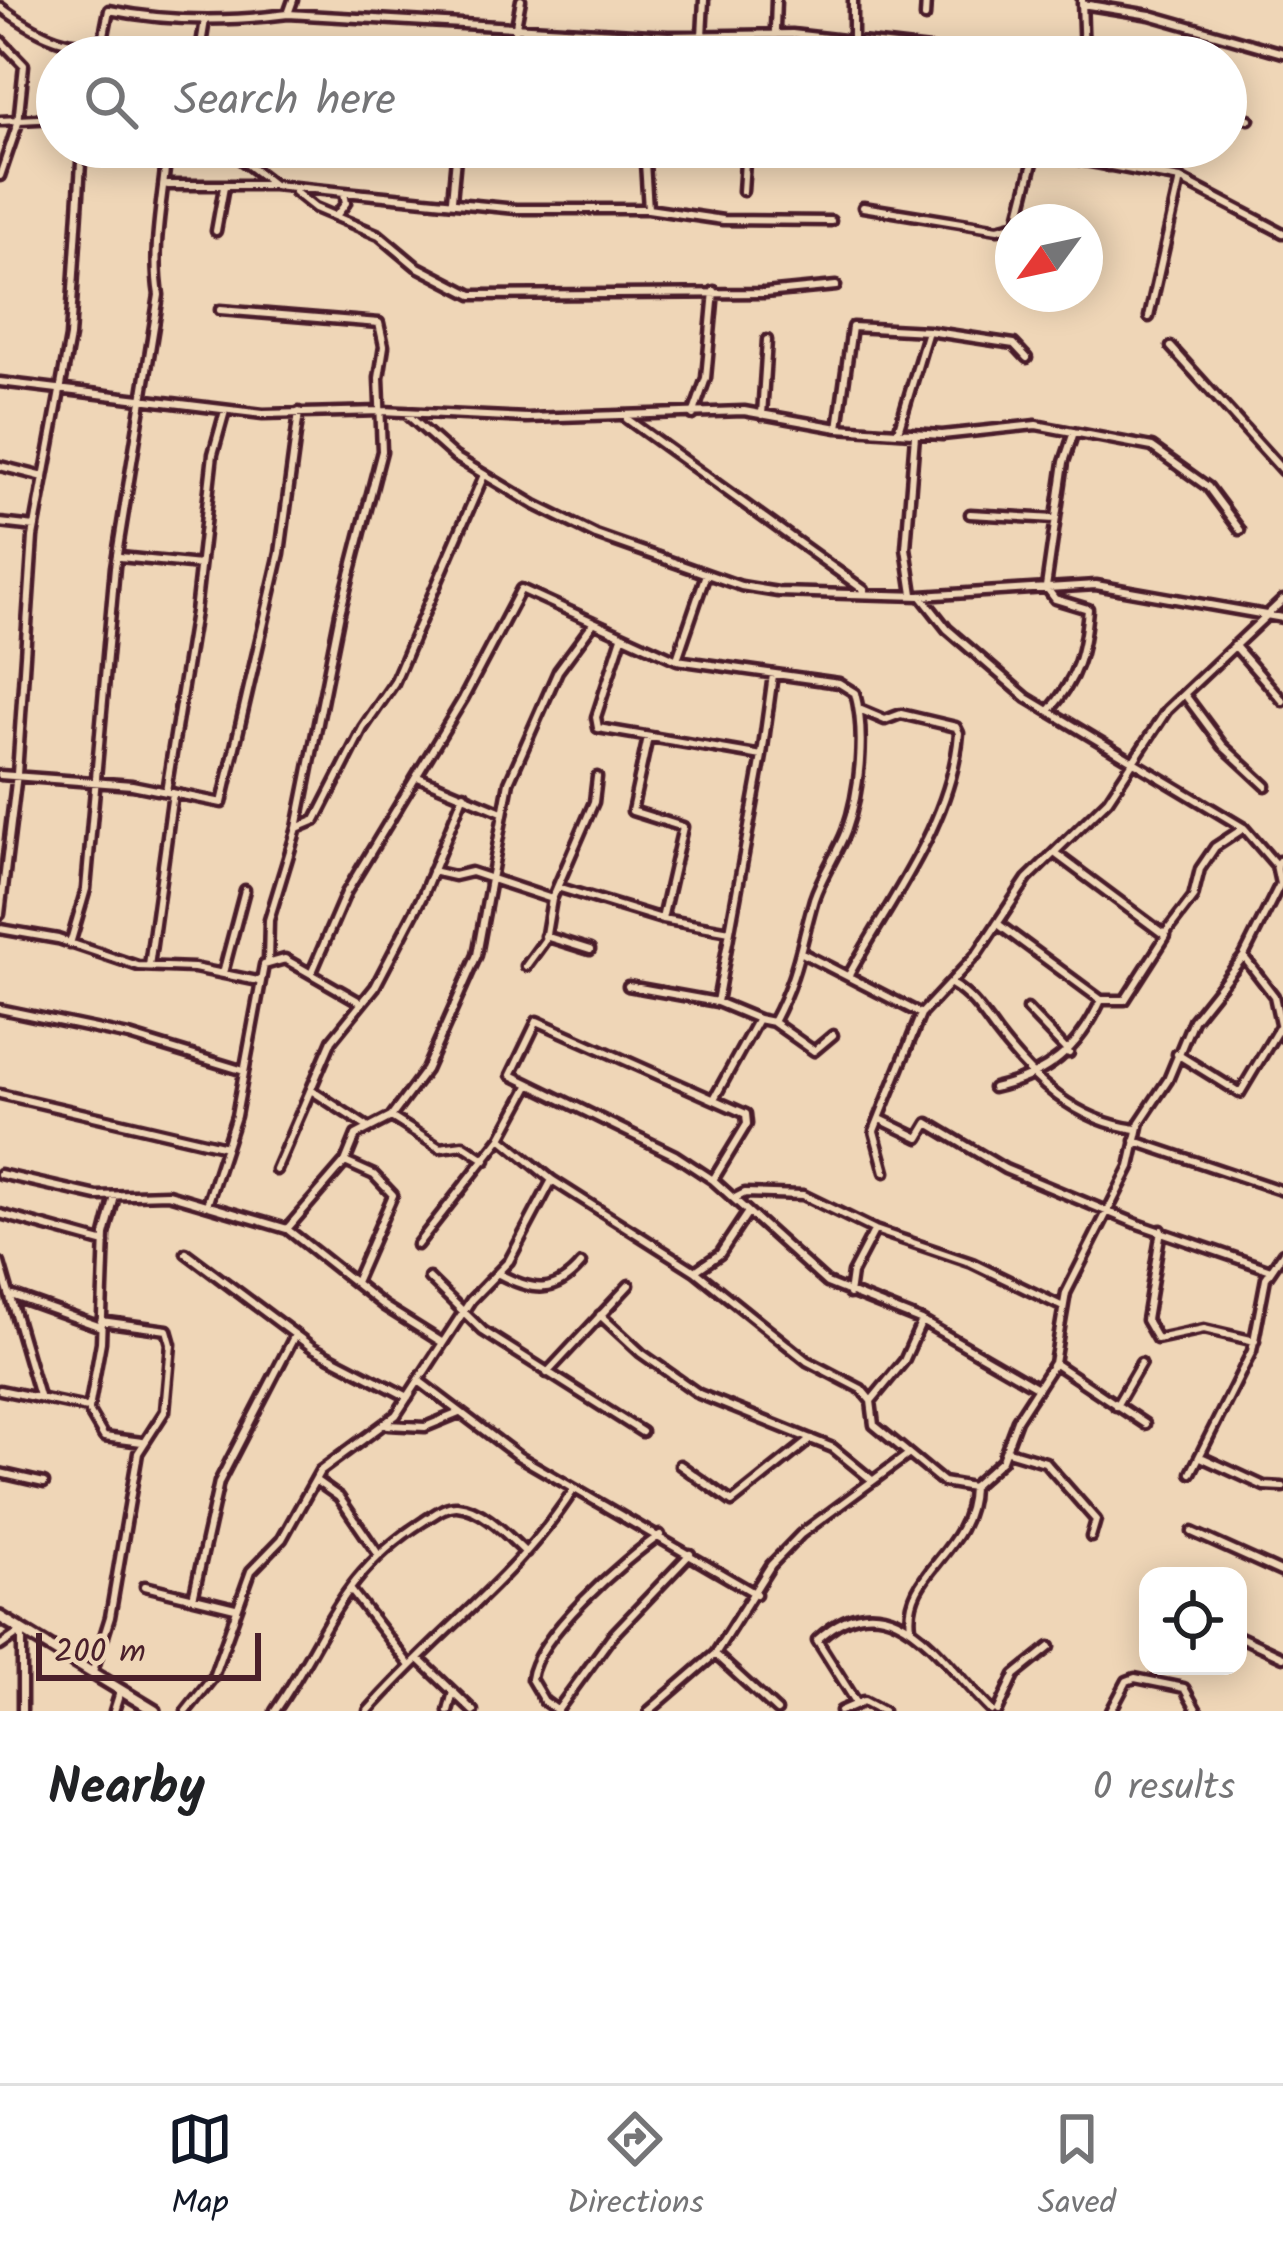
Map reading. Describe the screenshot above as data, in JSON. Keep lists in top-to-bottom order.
{
  "scale_bar": "200 m",
  "north": "bottom left",
  "page": {
    "search": "Search here",
    "scale": "200 m",
    "heading": ["Nearby", "0 results"],
    "nav": ["Map", "Directions", "Saved"]
  }
}
